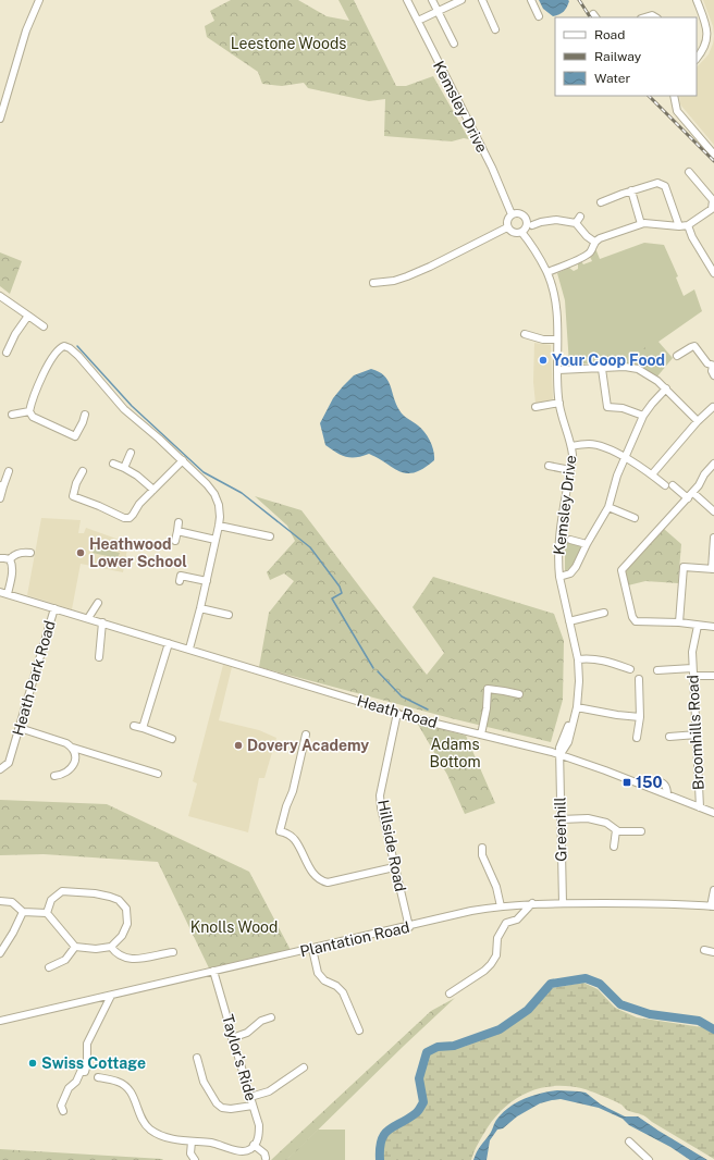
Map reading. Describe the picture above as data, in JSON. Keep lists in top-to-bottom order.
{
  "streets": {
    "street": [
      "Kemsley Drive",
      "Heath Park Road",
      "Heath Road",
      "Broomhills Road",
      "Greenhill",
      "Hillside Road",
      "Plantation Road",
      "Taylor's Ride"
    ]
  },
  "crossings": [
    ["Kemsley Drive", "Heath Road"],
    ["Kemsley Drive", "Greenhill"],
    ["Heath Park Road", "Heath Road"],
    ["Heath Road", "Broomhills Road"],
    ["Heath Road", "Greenhill"],
    ["Heath Road", "Hillside Road"],
    ["Greenhill", "Plantation Road"],
    ["Hillside Road", "Plantation Road"],
    ["Plantation Road", "Taylor's Ride"]
  ],
  "parks": ["Leestone Woods", "Adams Bottom", "Knolls Wood"],
  "places": {
    "other": [
      "Your Coop Food",
      "Heathwood Lower School",
      "Dovery Academy",
      "Swiss Cottage"
    ],
    "transit": ["150"]
  },
  "legend": ["Road", "Railway", "Water"]
}
